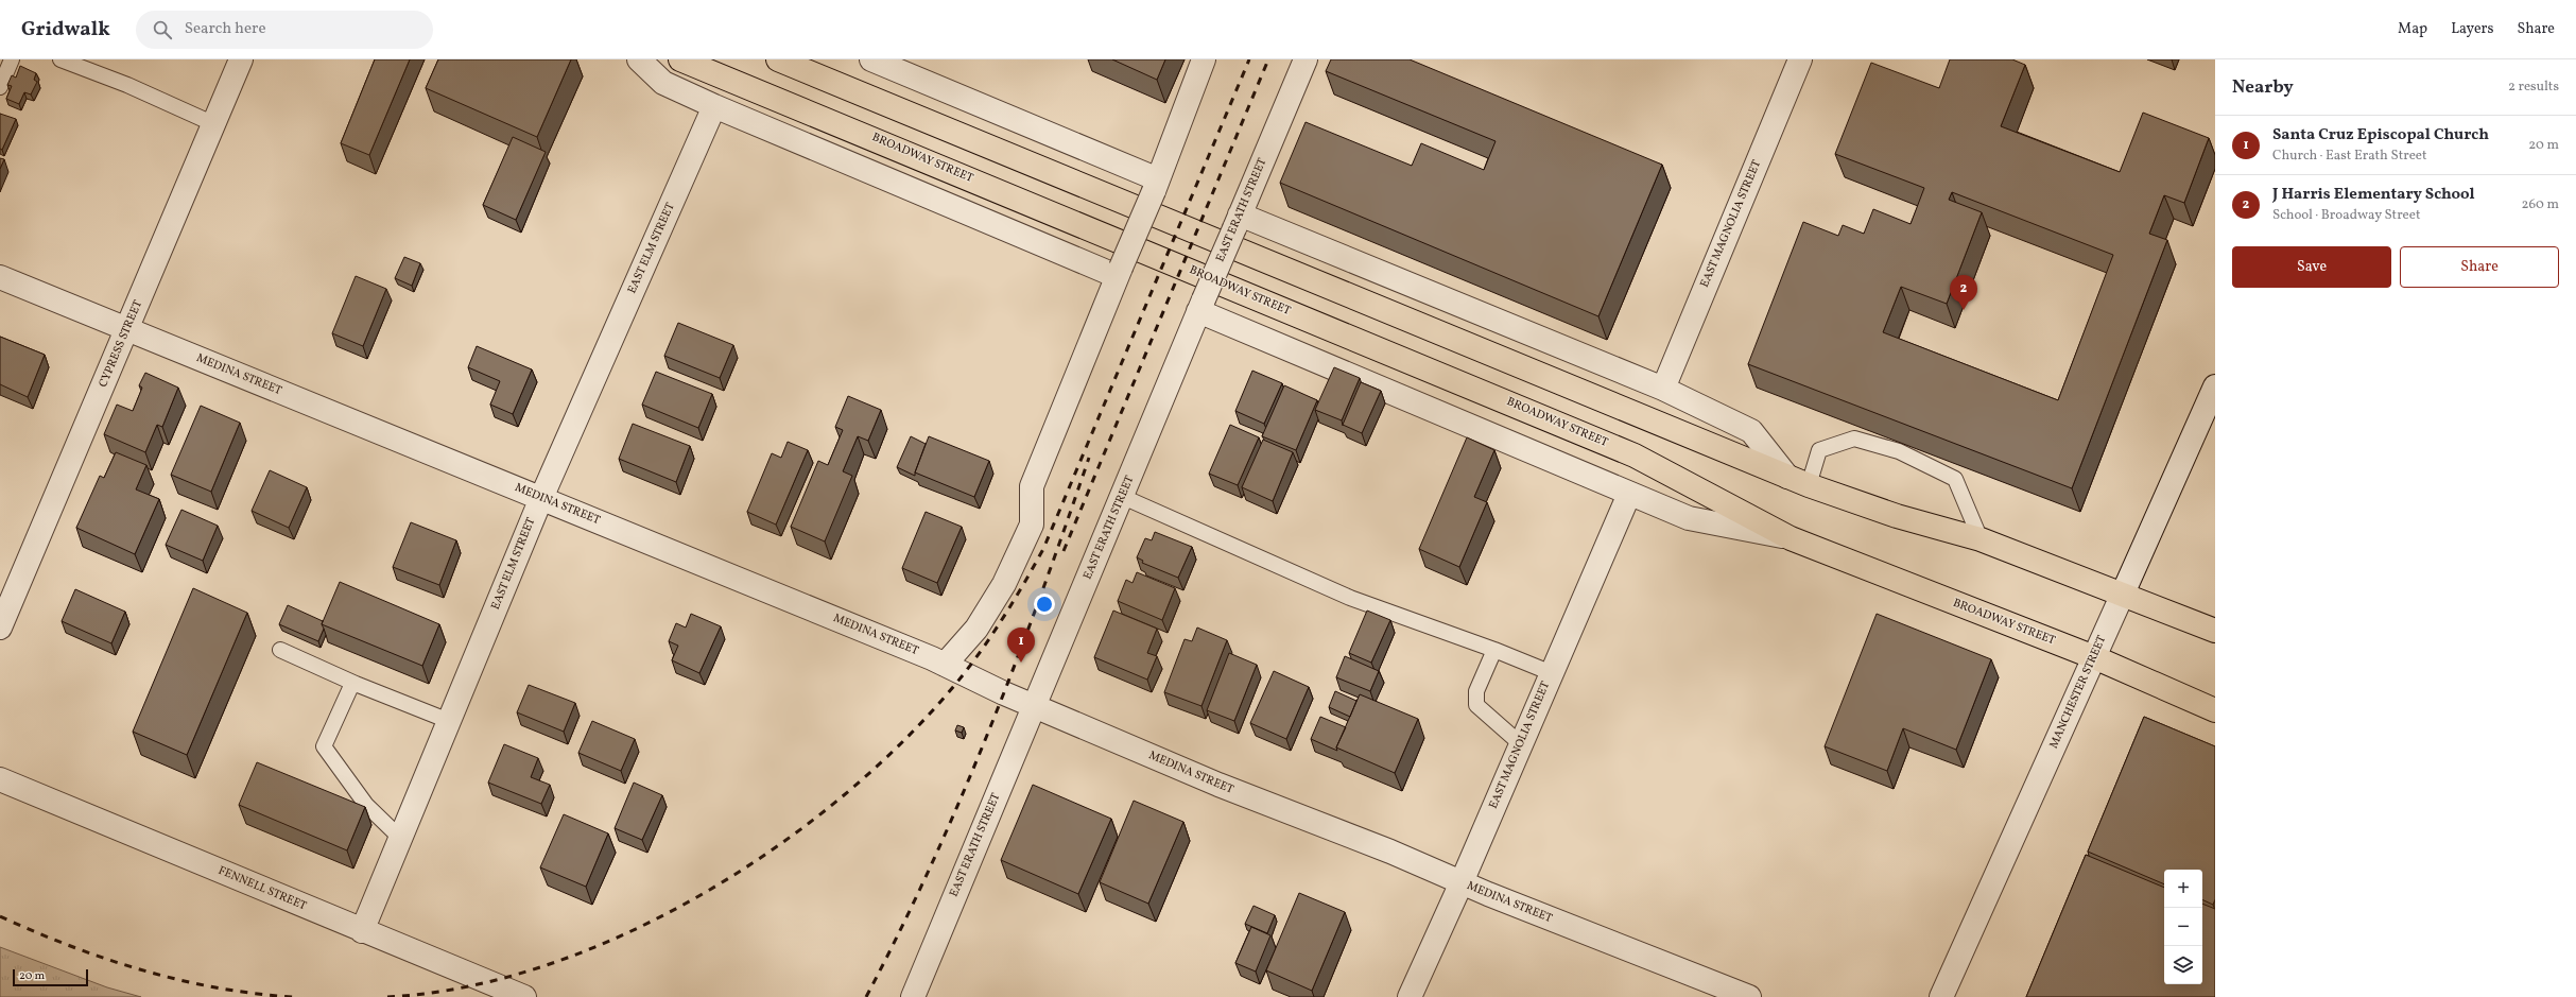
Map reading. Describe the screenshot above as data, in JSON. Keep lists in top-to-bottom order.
{
  "streets": {
    "main road": ["BROADWAY STREET"],
    "street": [
      "EAST ERATH STREET",
      "EAST MAGNOLIA STREET",
      "EAST ELM STREET",
      "CYPRESS STREET",
      "MEDINA STREET",
      "MANCHESTER STREET",
      "FENNELL STREET"
    ]
  },
  "crossings": [
    ["BROADWAY STREET", "EAST ERATH STREET"],
    ["BROADWAY STREET", "EAST MAGNOLIA STREET"],
    ["BROADWAY STREET", "MANCHESTER STREET"],
    ["EAST ERATH STREET", "MEDINA STREET"],
    ["EAST MAGNOLIA STREET", "MEDINA STREET"],
    ["EAST ELM STREET", "MEDINA STREET"],
    ["EAST ELM STREET", "FENNELL STREET"],
    ["CYPRESS STREET", "MEDINA STREET"]
  ],
  "scale_bar": "20 m",
  "page": {
    "header": "Gridwalk",
    "search": "Search here",
    "nav": ["Map", "Layers", "Share"],
    "heading": ["Nearby", "2 results"],
    "list": [
      {
        "mark": "1",
        "name": "Santa Cruz Episcopal Church",
        "note": "Church · East Erath Street",
        "value": "20 m"
      },
      {
        "mark": "2",
        "name": "J Harris Elementary School",
        "note": "School · Broadway Street",
        "value": "260 m"
      }
    ],
    "buttons": ["Save", "Share"],
    "pins": ["2", "1"],
    "map_buttons": ["+", "−"],
    "scale": "20 m"
  }
}
